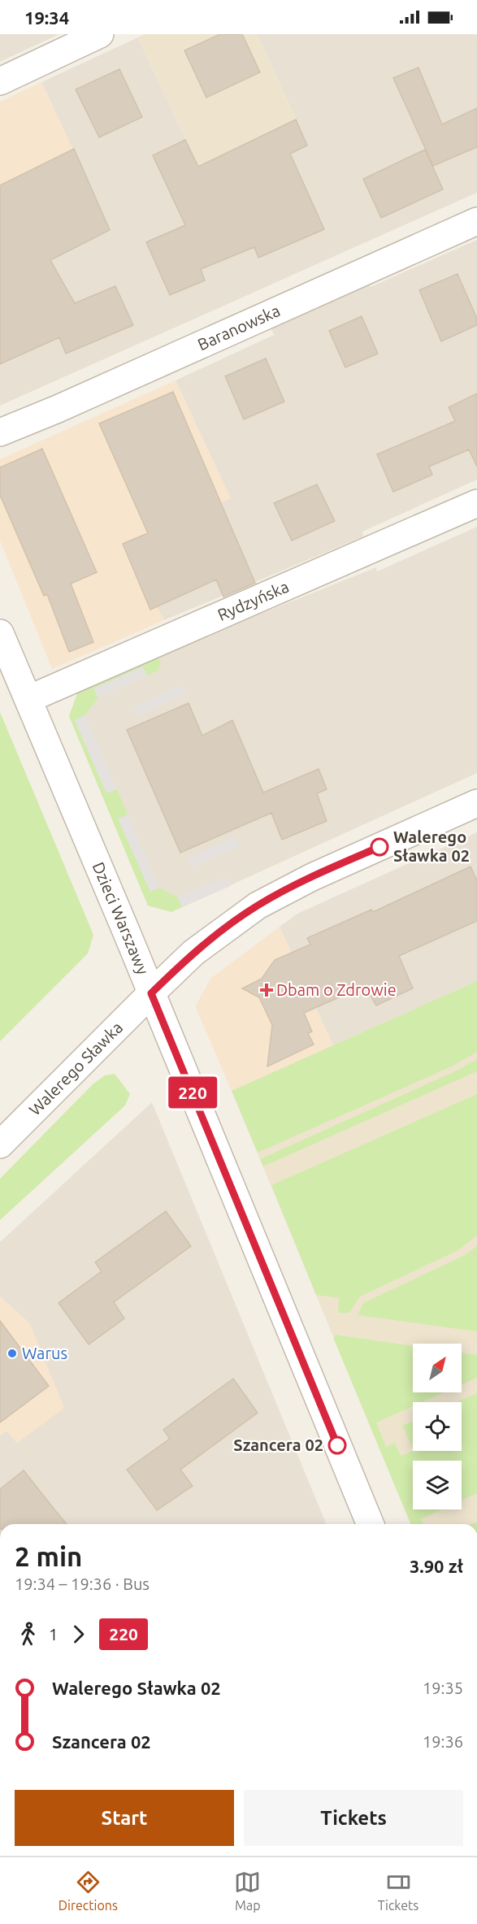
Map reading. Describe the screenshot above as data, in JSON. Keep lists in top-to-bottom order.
{
  "streets": {
    "street": [
      "Baranowska",
      "Rydzyńska",
      "Dzieci Warszawy",
      "Walerego Sławka"
    ]
  },
  "crossings": [
    ["Rydzyńska", "Dzieci Warszawy"],
    ["Dzieci Warszawy", "Walerego Sławka"]
  ],
  "places": {
    "other": ["Walerego Sławka 02", "Warus", "Szancera 02"],
    "health": ["Dbam o Zdrowie"]
  },
  "lines": ["bus line 220"],
  "north": "top right",
  "page": {
    "status": "19:34",
    "on_map": "220",
    "heading": ["2 min", "19:34 – 19:36 · Bus", "3.90 zł"],
    "legs": ["1", "220"],
    "list": [
      {
        "name": "Walerego Sławka 02",
        "value": "19:35"
      },
      {
        "name": "Szancera 02",
        "value": "19:36"
      }
    ],
    "buttons": ["Start", "Tickets"],
    "tabs": ["Directions", "Map", "Tickets"]
  }
}
